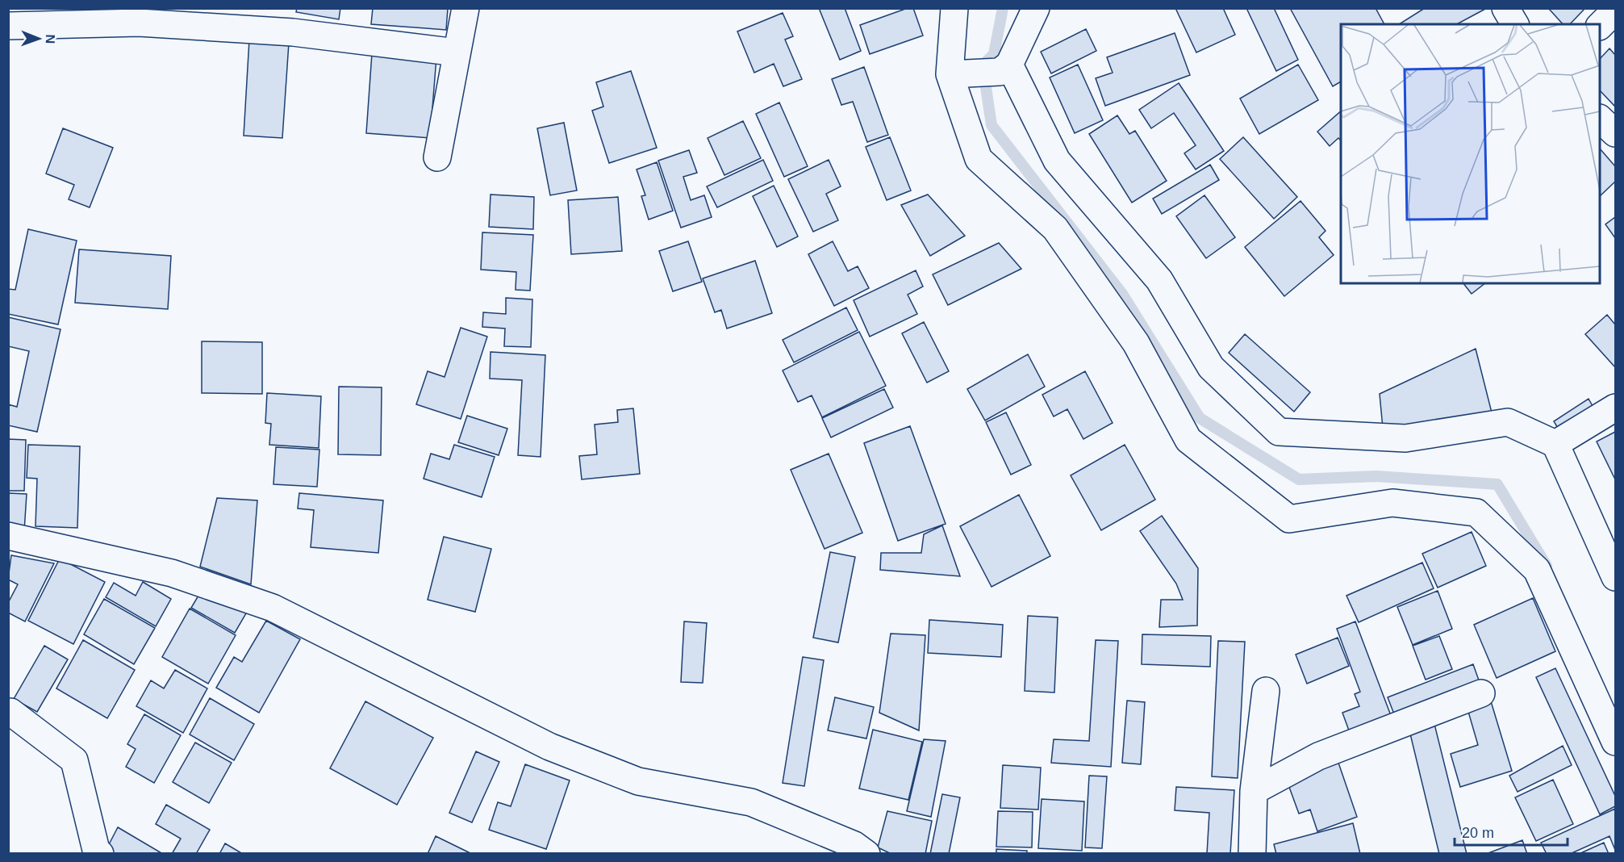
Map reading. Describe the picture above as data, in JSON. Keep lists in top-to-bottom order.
{
  "scale_bar": "20 m",
  "north": "right"
}
